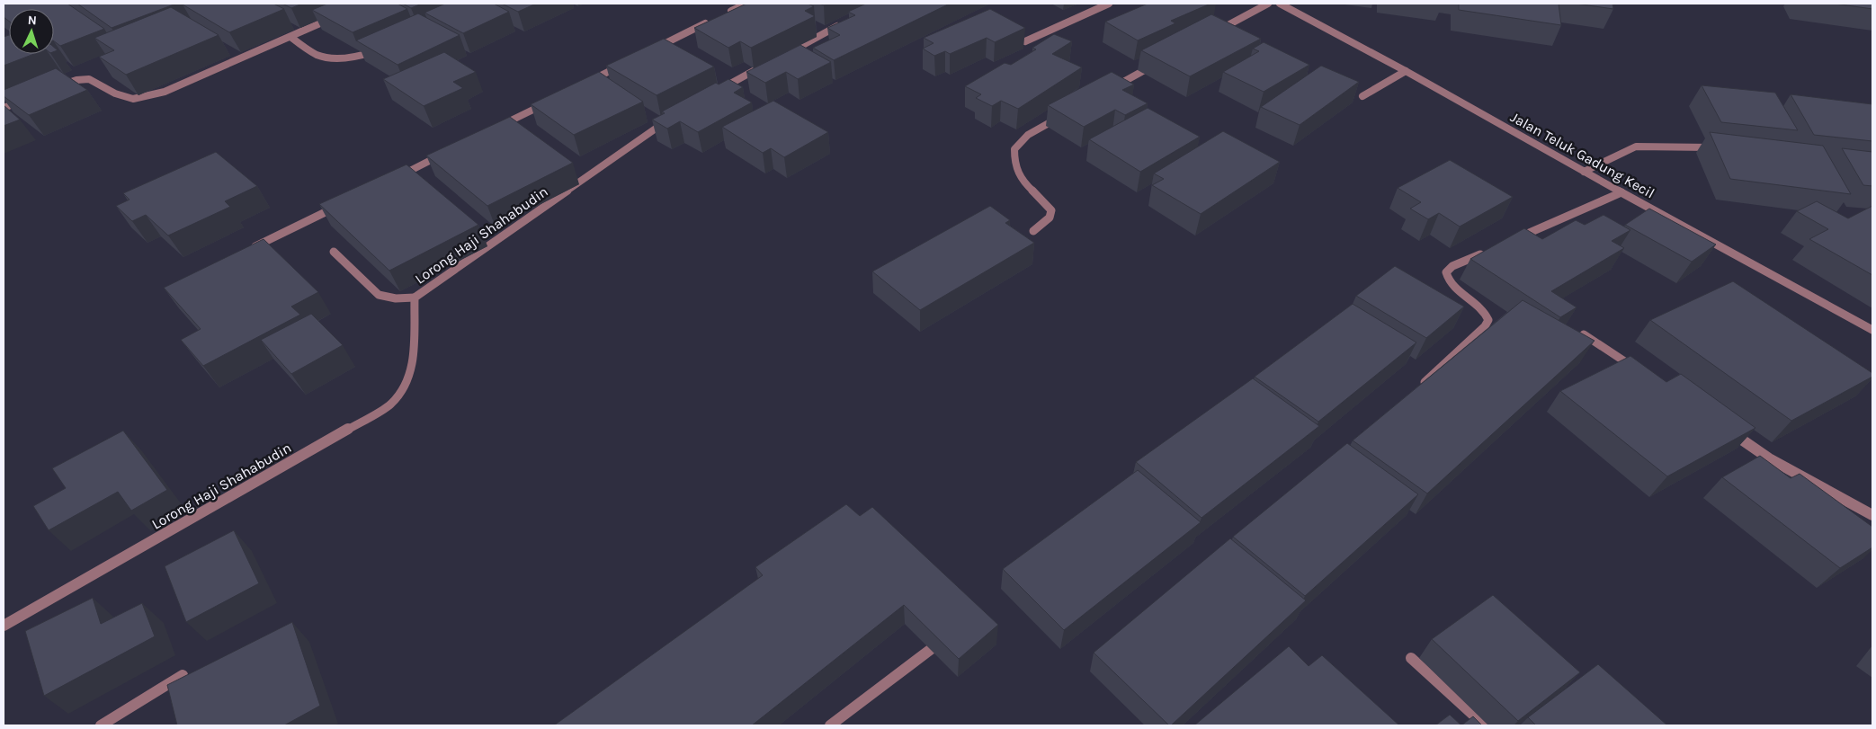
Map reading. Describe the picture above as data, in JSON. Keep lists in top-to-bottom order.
{
  "streets": {
    "street": ["Jalan Teluk Gadung Kecil", "Lorong Haji Shahabudin"]
  },
  "north": "top"
}
